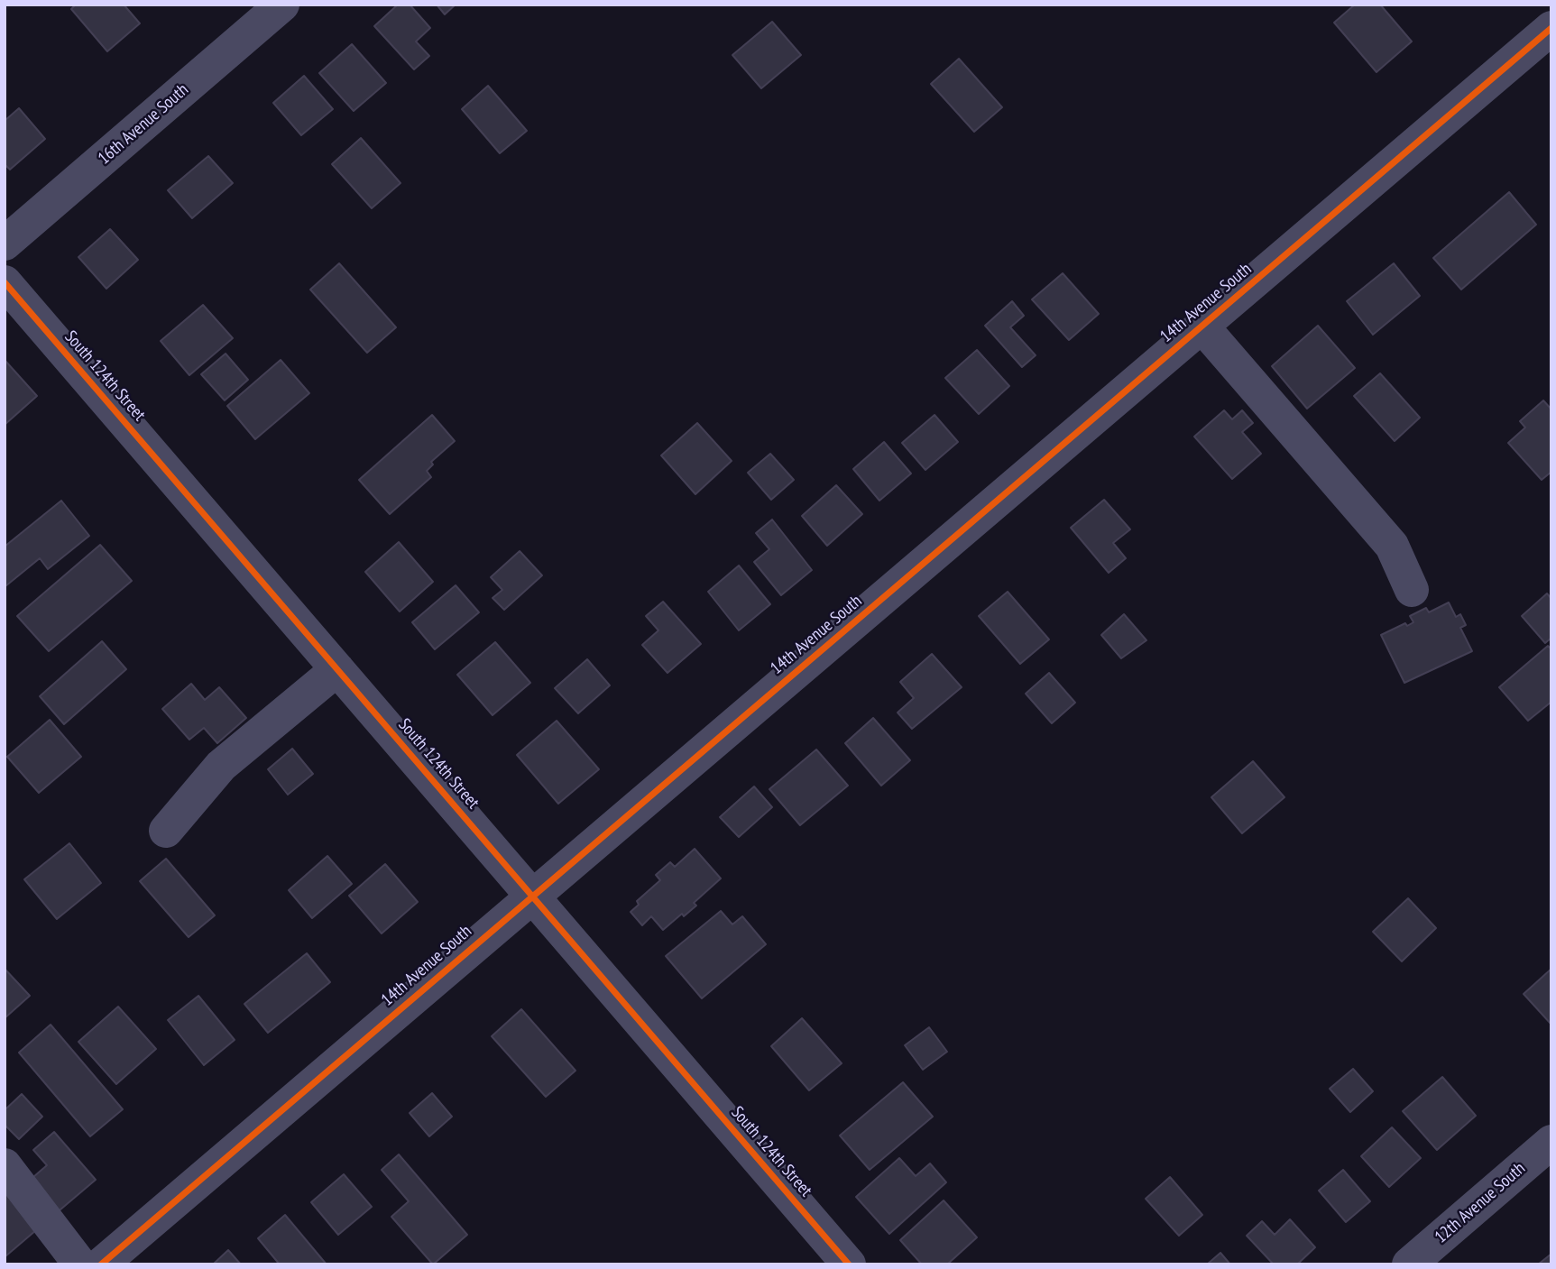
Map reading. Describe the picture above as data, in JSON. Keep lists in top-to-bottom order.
{
  "streets": {
    "street": [
      "16th Avenue South",
      "14th Avenue South",
      "South 124th Street",
      "12th Avenue South"
    ]
  },
  "crossings": [
    ["14th Avenue South", "South 124th Street"]
  ]
}
